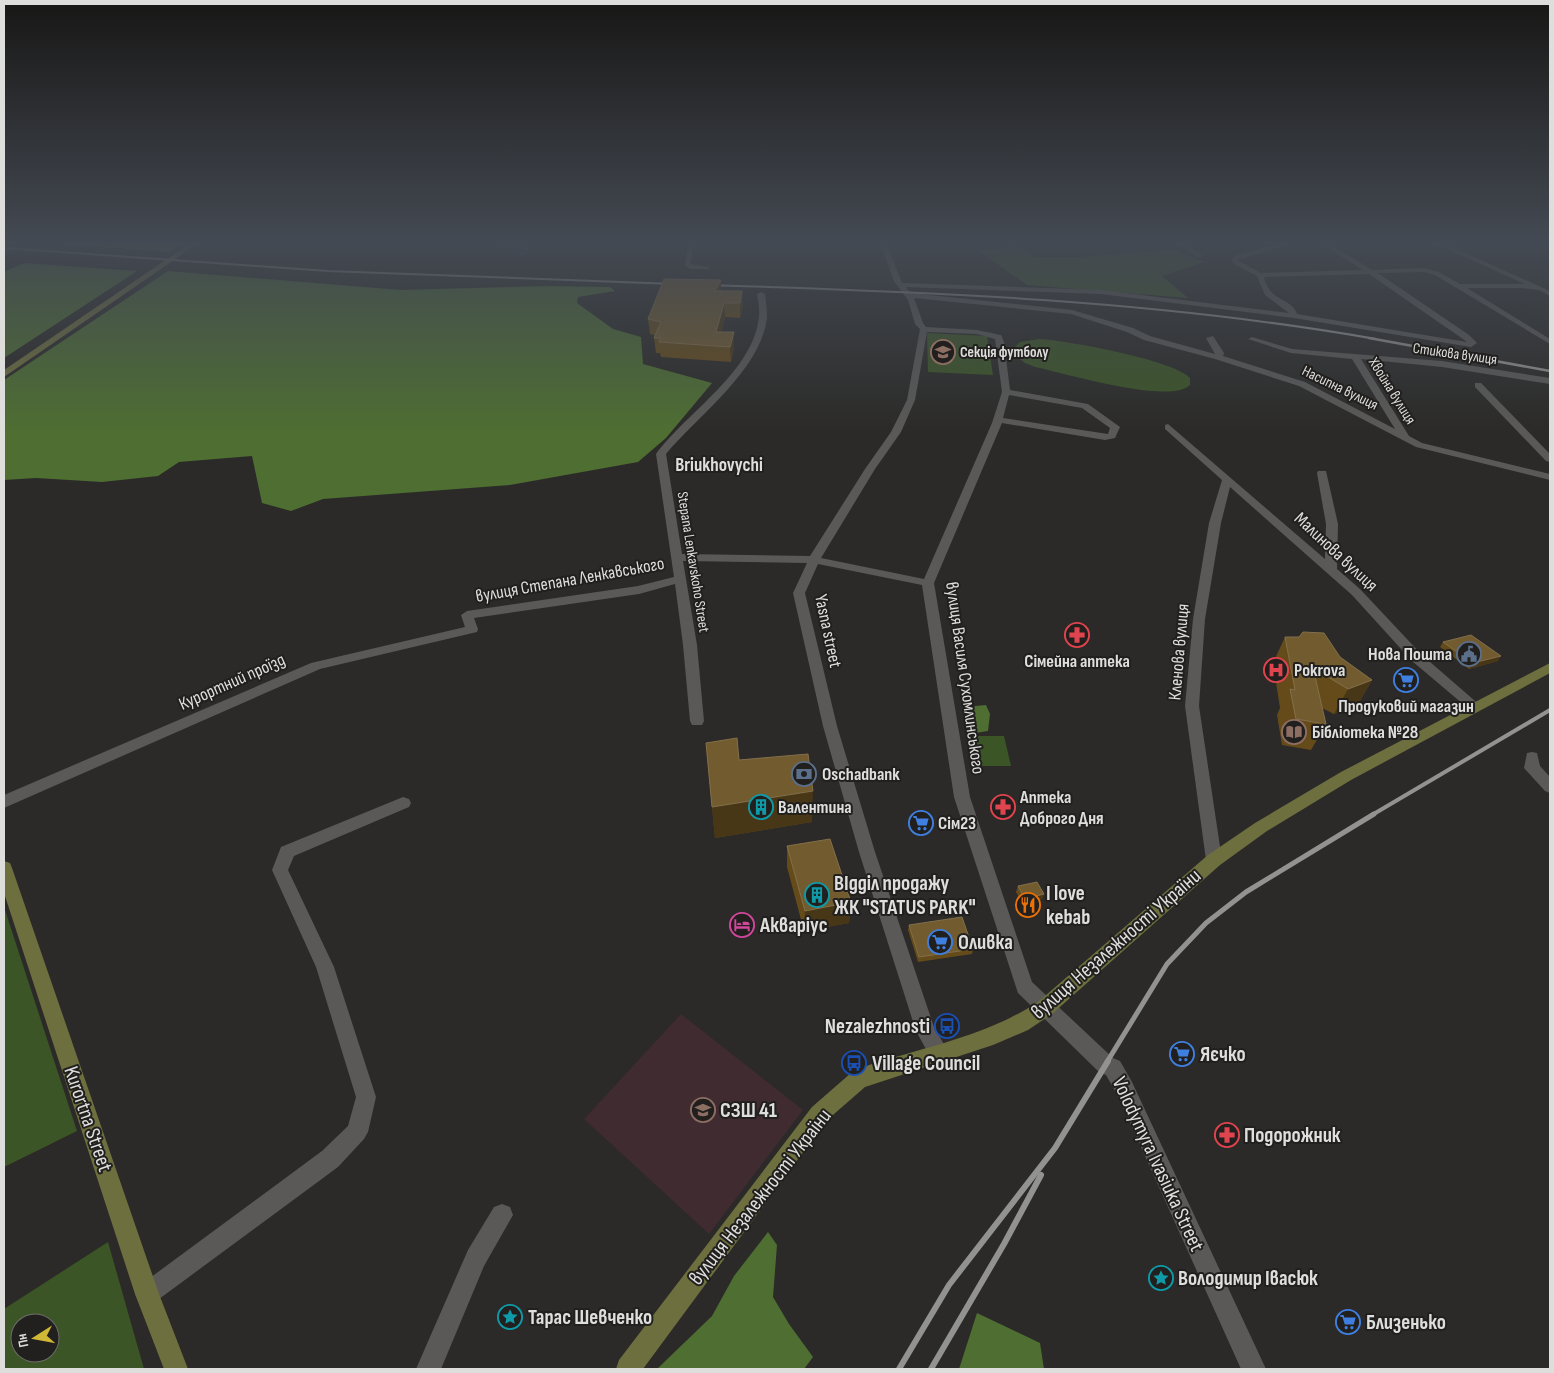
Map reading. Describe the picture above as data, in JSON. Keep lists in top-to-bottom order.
{
  "streets": {
    "main road": ["вулиця Незалежності України", "Kurortna Street"],
    "street": [
      "Стикова вулиця",
      "Насипна вулиця",
      "Хвойна вулиця",
      "Малинова вулиця",
      "Stepana Lenkavskoho Street",
      "вулиця Степана Ленкавського",
      "Yasna street",
      "Кленова вулиця",
      "вулиця Василя Сухомлинського",
      "Курортний проїзд",
      "Volodymyra Ivasiuka Street"
    ]
  },
  "crossings": [
    ["Стикова вулиця", "Хвойна вулиця"],
    ["Насипна вулиця", "Хвойна вулиця"],
    ["Малинова вулиця", "Кленова вулиця"],
    ["Малинова вулиця", "вулиця Незалежності України"],
    ["Stepana Lenkavskoho Street", "вулиця Степана Ленкавського"],
    ["вулиця Степана Ленкавського", "Курортний проїзд"],
    ["Yasna street", "вулиця Василя Сухомлинського"],
    ["Yasna street", "вулиця Незалежності України"],
    ["Кленова вулиця", "вулиця Незалежності України"],
    ["вулиця Василя Сухомлинського", "вулиця Незалежності України"],
    ["вулиця Василя Сухомлинського", "Volodymyra Ivasiuka Street"],
    ["вулиця Незалежності України", "Volodymyra Ivasiuka Street"]
  ],
  "districts": ["Briukhovychi"],
  "places": {
    "school or university": ["Секція футболу", "СЗШ 41"],
    "pharmacy": ["Сімейна аптека", "Аптека Доброго Дня", "Подорожник"],
    "public building": ["Нова Пошта"],
    "hospital": ["Pokrova"],
    "supermarket": [
      "Продуковий магазин",
      "Сім23",
      "Оливка",
      "Яєчко",
      "Близенько"
    ],
    "library": ["Бібліотека №28"],
    "bank": ["Oschadbank"],
    "building": ["Валентина", "ВІдділ продажу ЖК \"STATUS PARK\""],
    "restaurant": ["I love kebab"],
    "hotel": ["Акваріус"],
    "bus stop": ["Nezalezhnosti", "Village Council"],
    "place": ["Володимир Івасюк", "Тарас Шевченко"]
  },
  "north": "left"
}
